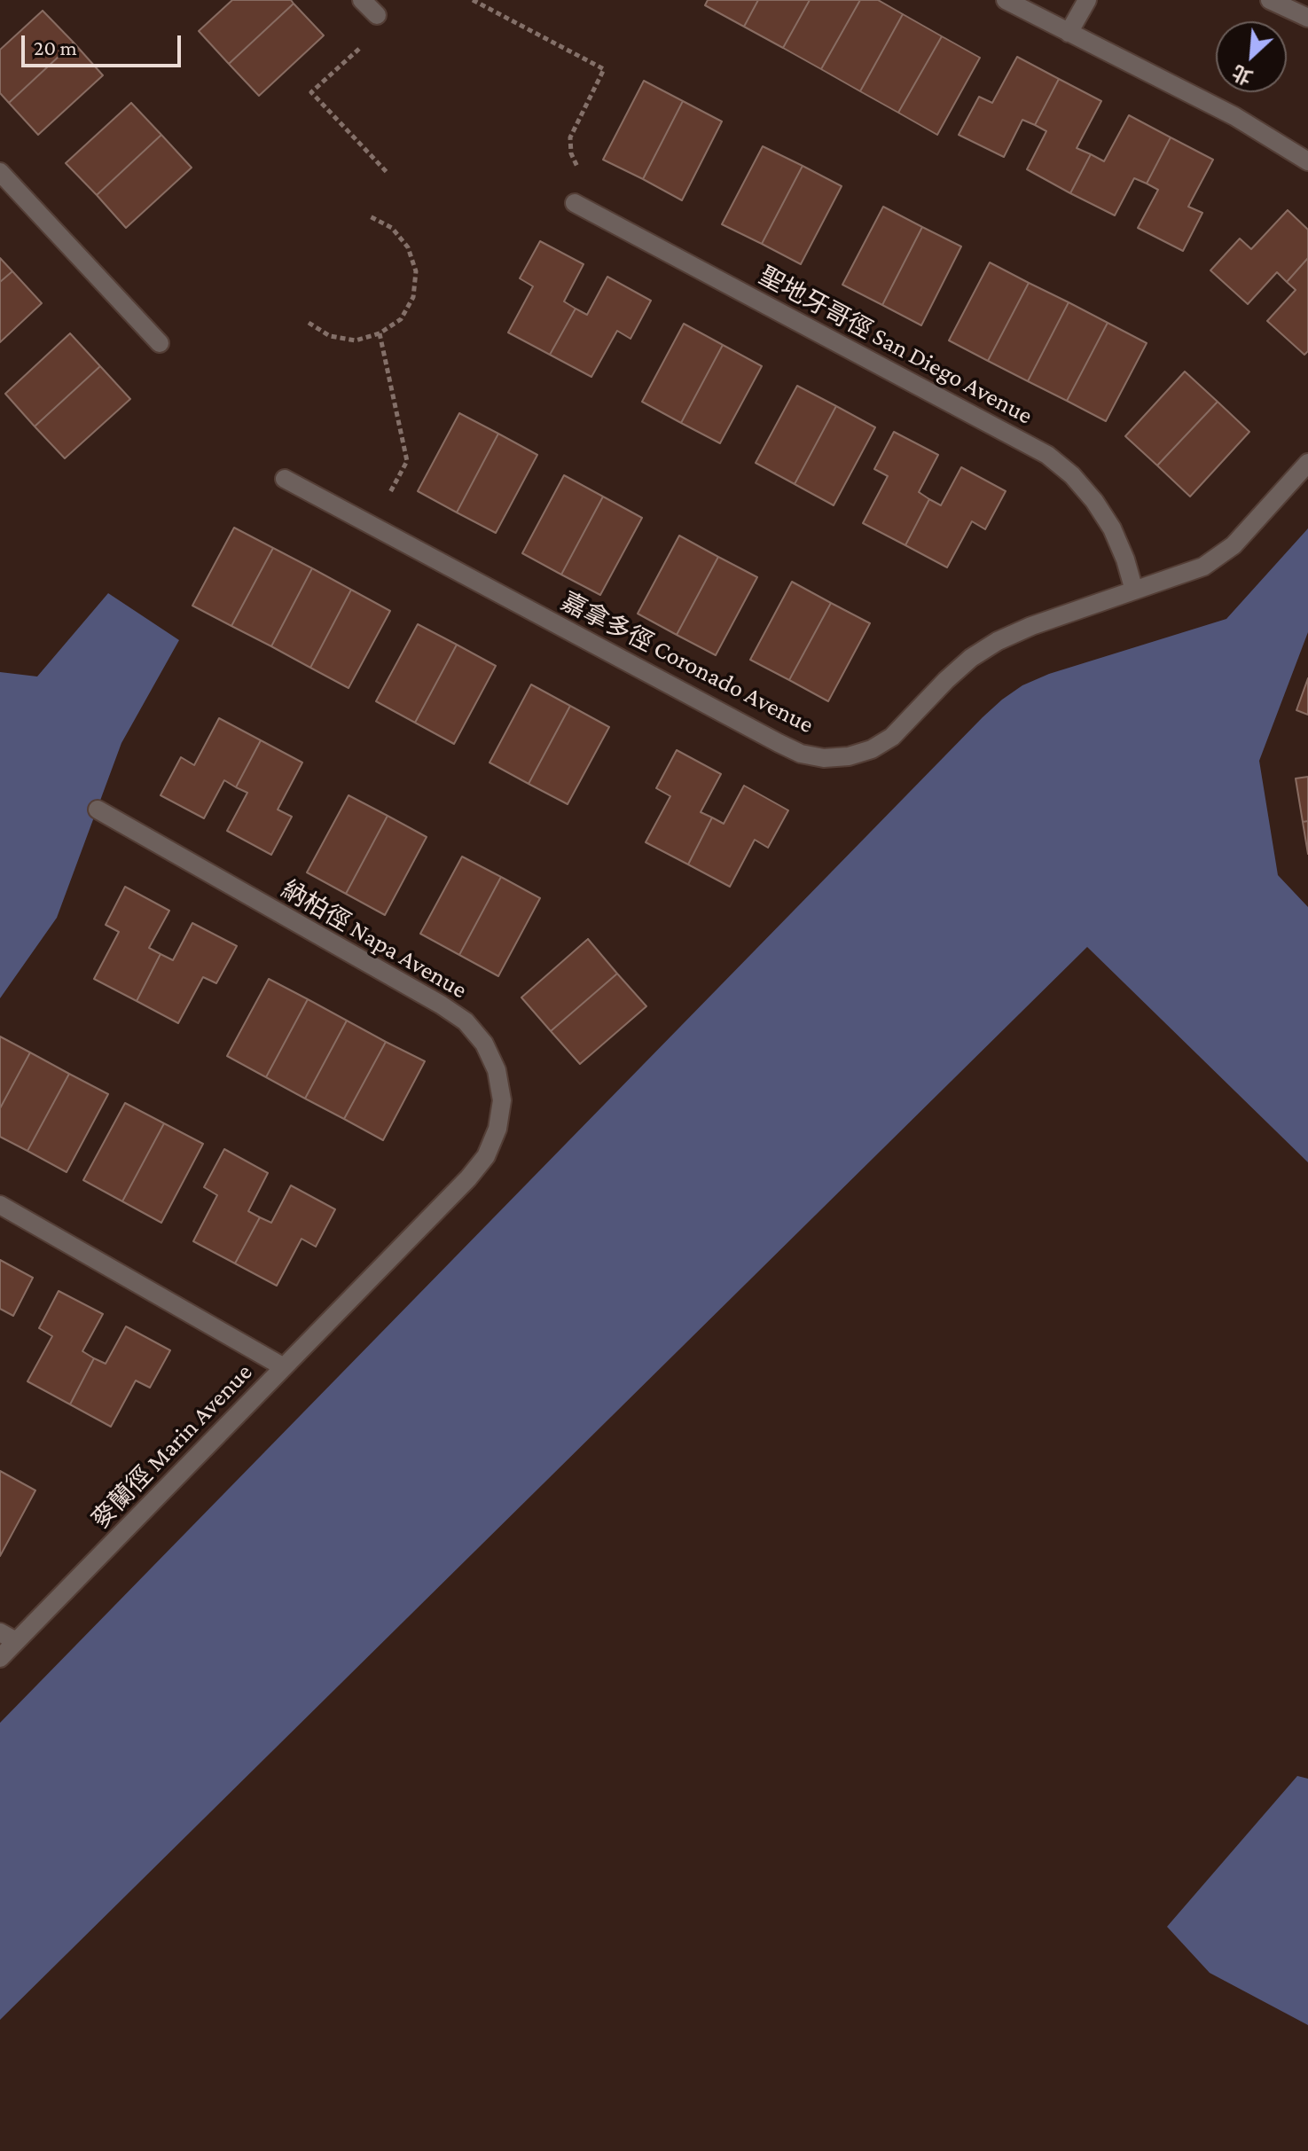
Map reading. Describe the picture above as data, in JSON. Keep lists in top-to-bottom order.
{
  "streets": {
    "lane": [
      "聖地牙哥徑 San Diego Avenue",
      "嘉拿多徑 Coronado Avenue",
      "納柏徑 Napa Avenue",
      "麥蘭徑 Marin Avenue"
    ]
  },
  "crossings": [
    ["聖地牙哥徑 San Diego Avenue", "嘉拿多徑 Coronado Avenue"],
    ["納柏徑 Napa Avenue", "麥蘭徑 Marin Avenue"]
  ],
  "scale_bar": "20 m",
  "north": "bottom left"
}
